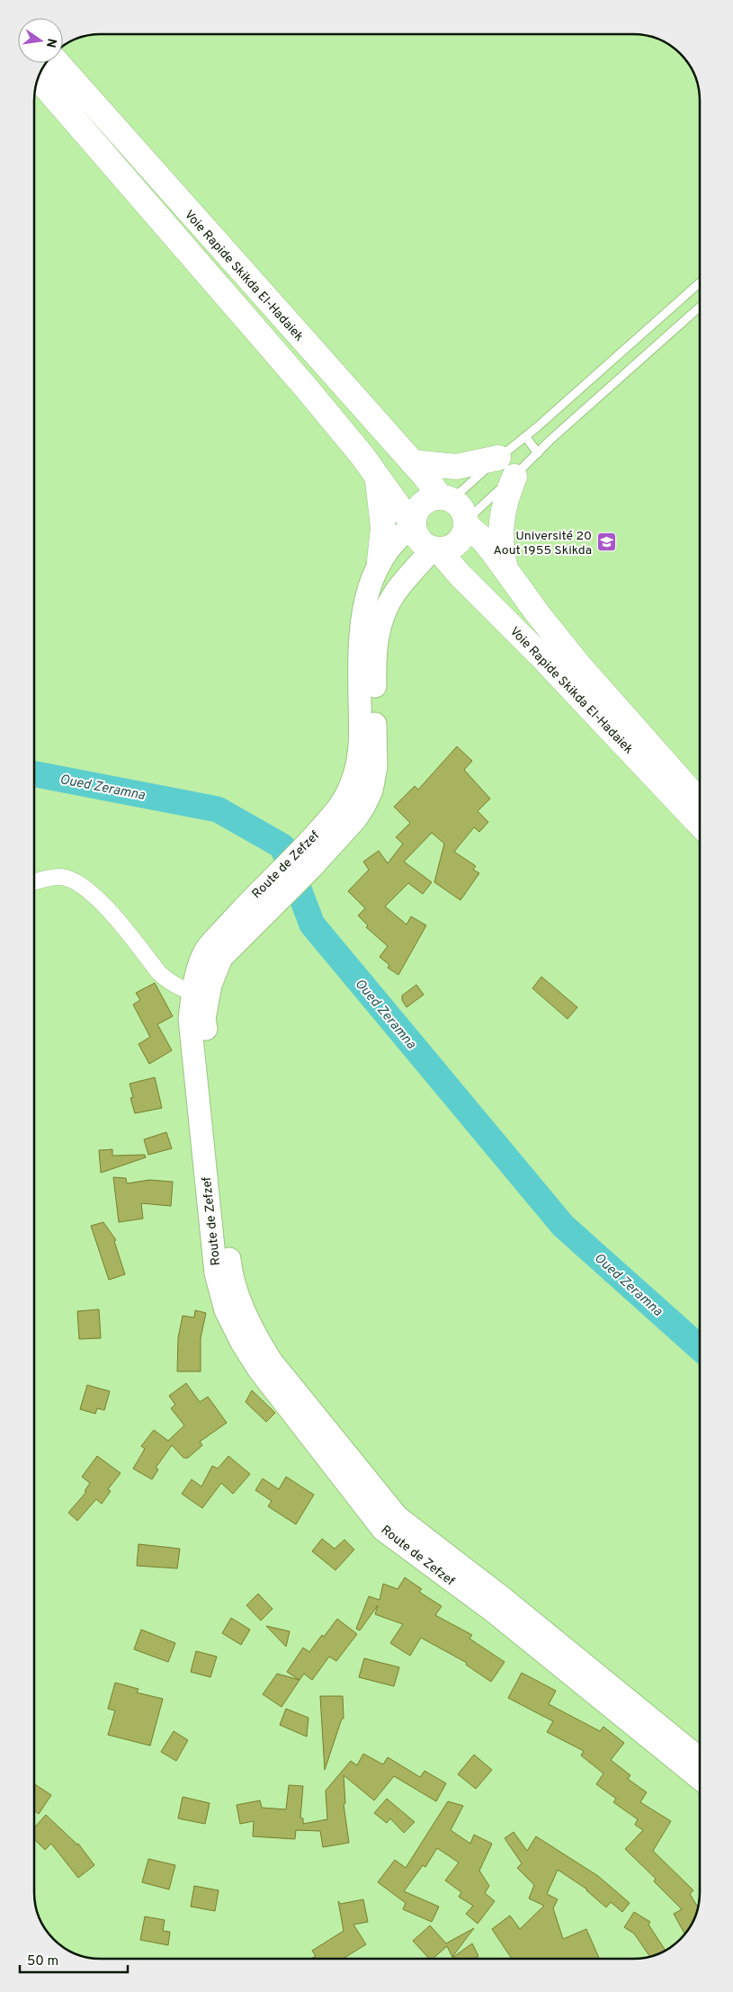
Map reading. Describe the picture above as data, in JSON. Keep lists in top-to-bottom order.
{
  "streets": {
    "highway": ["Voie Rapide Skikda El-Hadaiek"],
    "main road": ["Route de Zefzef"]
  },
  "crossings": [
    ["Voie Rapide Skikda El-Hadaiek", "Route de Zefzef"]
  ],
  "water": ["Oued Zeramna"],
  "places": {
    "school or university": ["Université 20 Aout 1955 Skikda"]
  },
  "scale_bar": "50 m",
  "north": "right"
}
